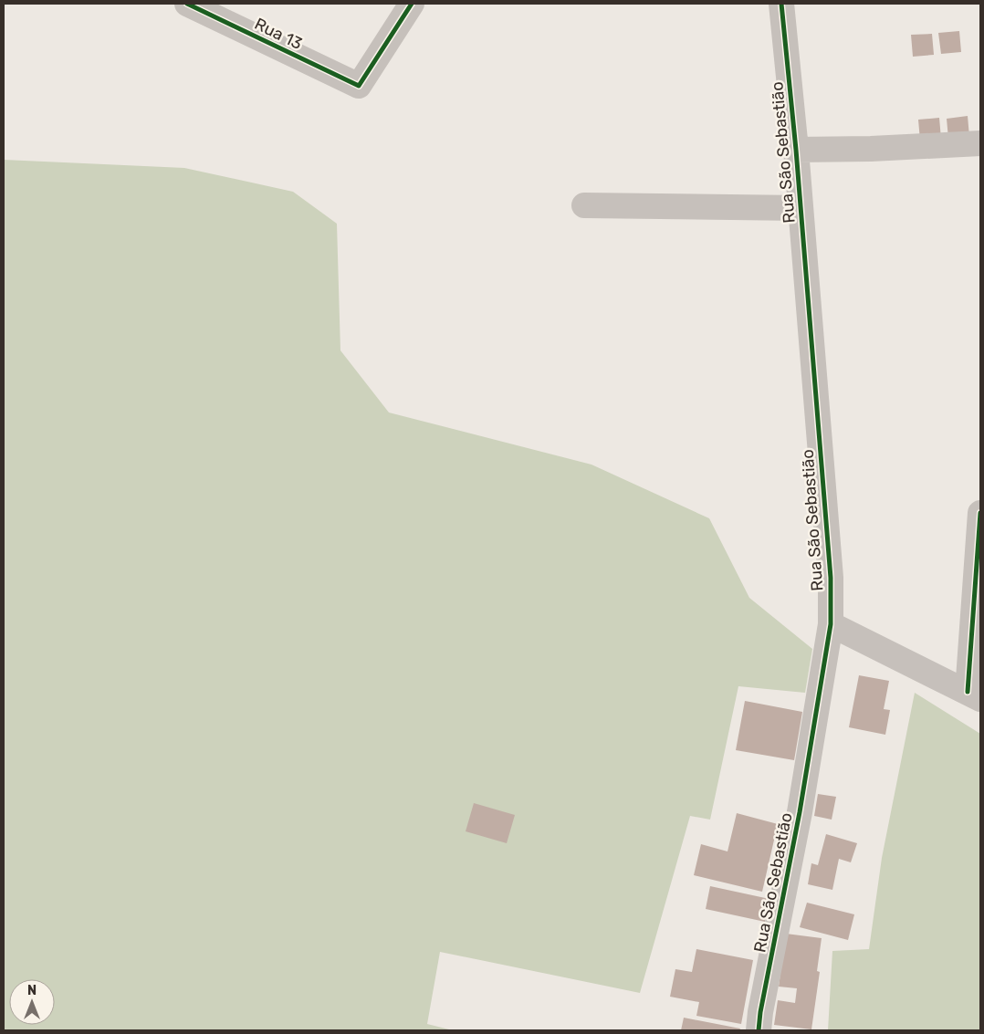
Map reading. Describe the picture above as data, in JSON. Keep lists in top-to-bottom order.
{
  "streets": {
    "street": ["Rua 13", "Rua São Sebastião"]
  },
  "north": "top"
}
